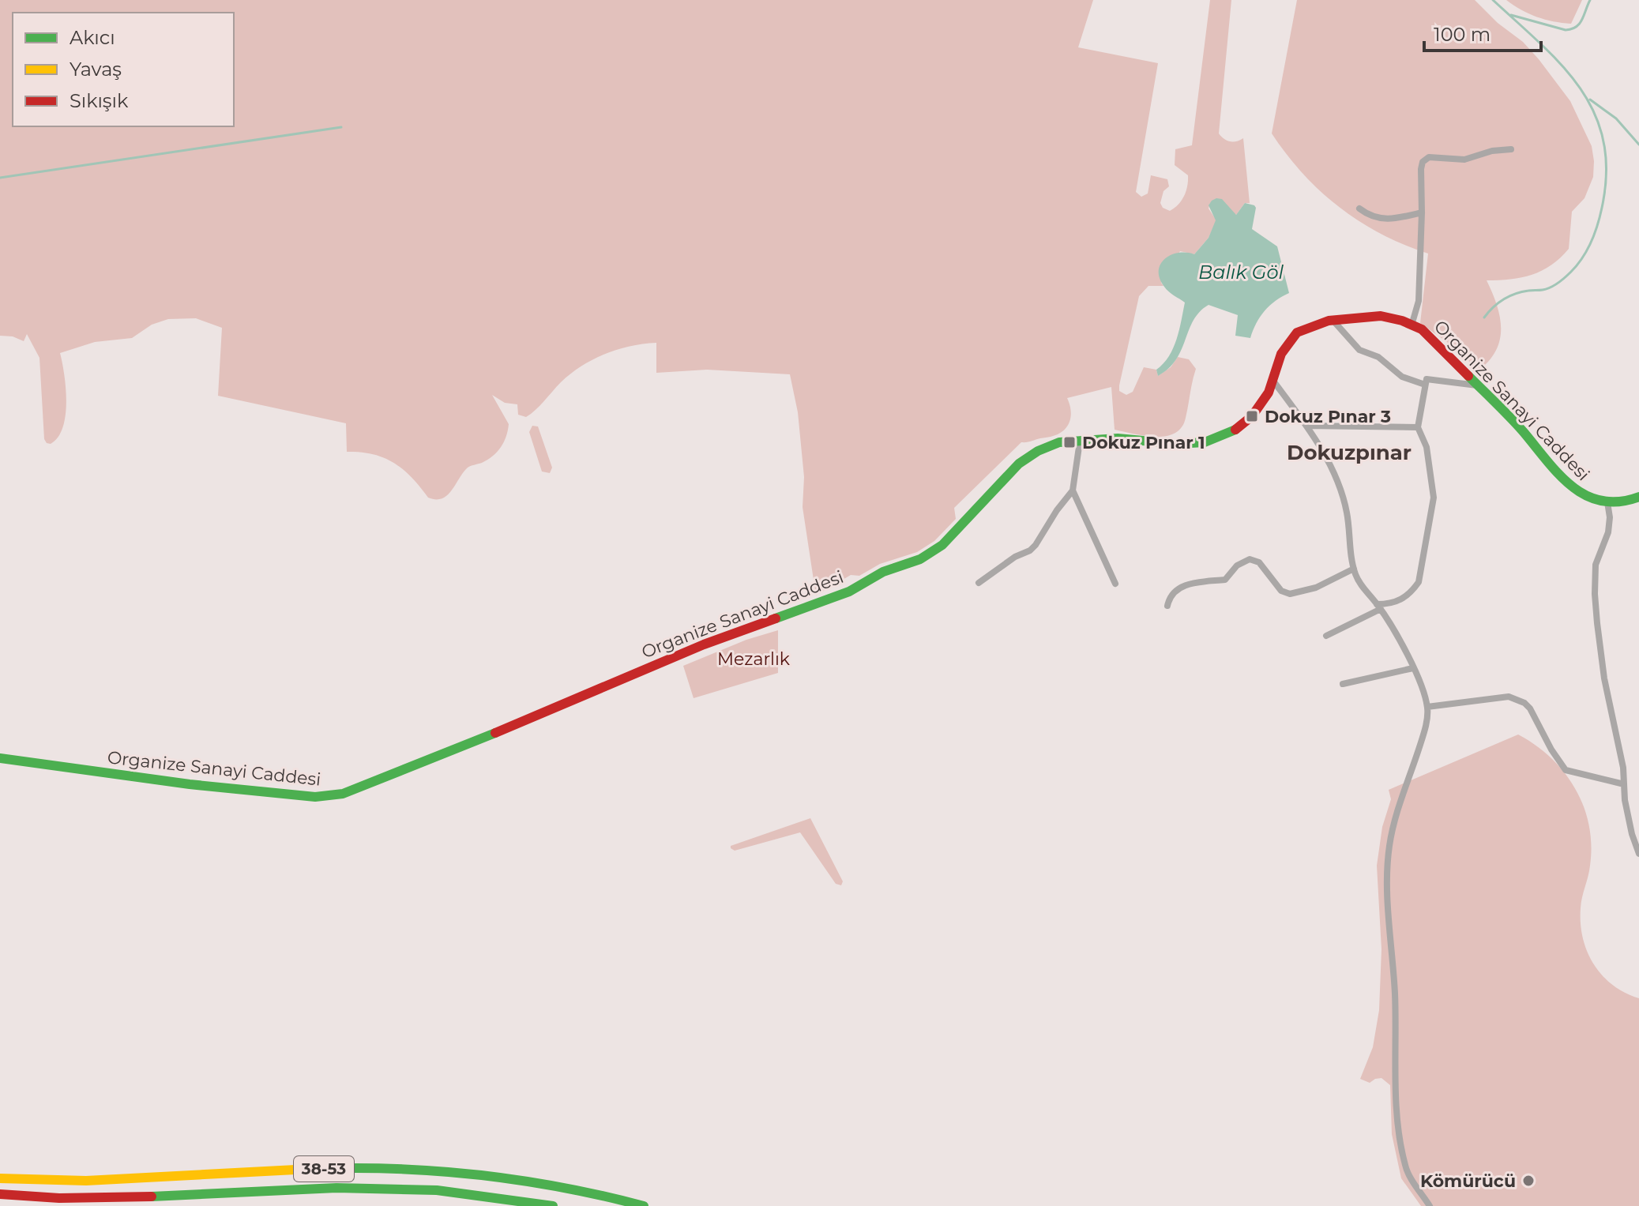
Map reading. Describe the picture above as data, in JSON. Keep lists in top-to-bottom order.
{
  "streets": {
    "main road": ["Organize Sanayi Caddesi", "38-53"]
  },
  "districts": ["Dokuzpınar"],
  "water": ["Balık Göl"],
  "parks": ["Mezarlık"],
  "places": {
    "transit": ["Dokuz Pınar 3", "Dokuz Pınar 1"],
    "other": ["Kömürücü"]
  },
  "legend": ["Akıcı", "Yavaş", "Sıkışık"],
  "scale_bar": "100 m"
}
